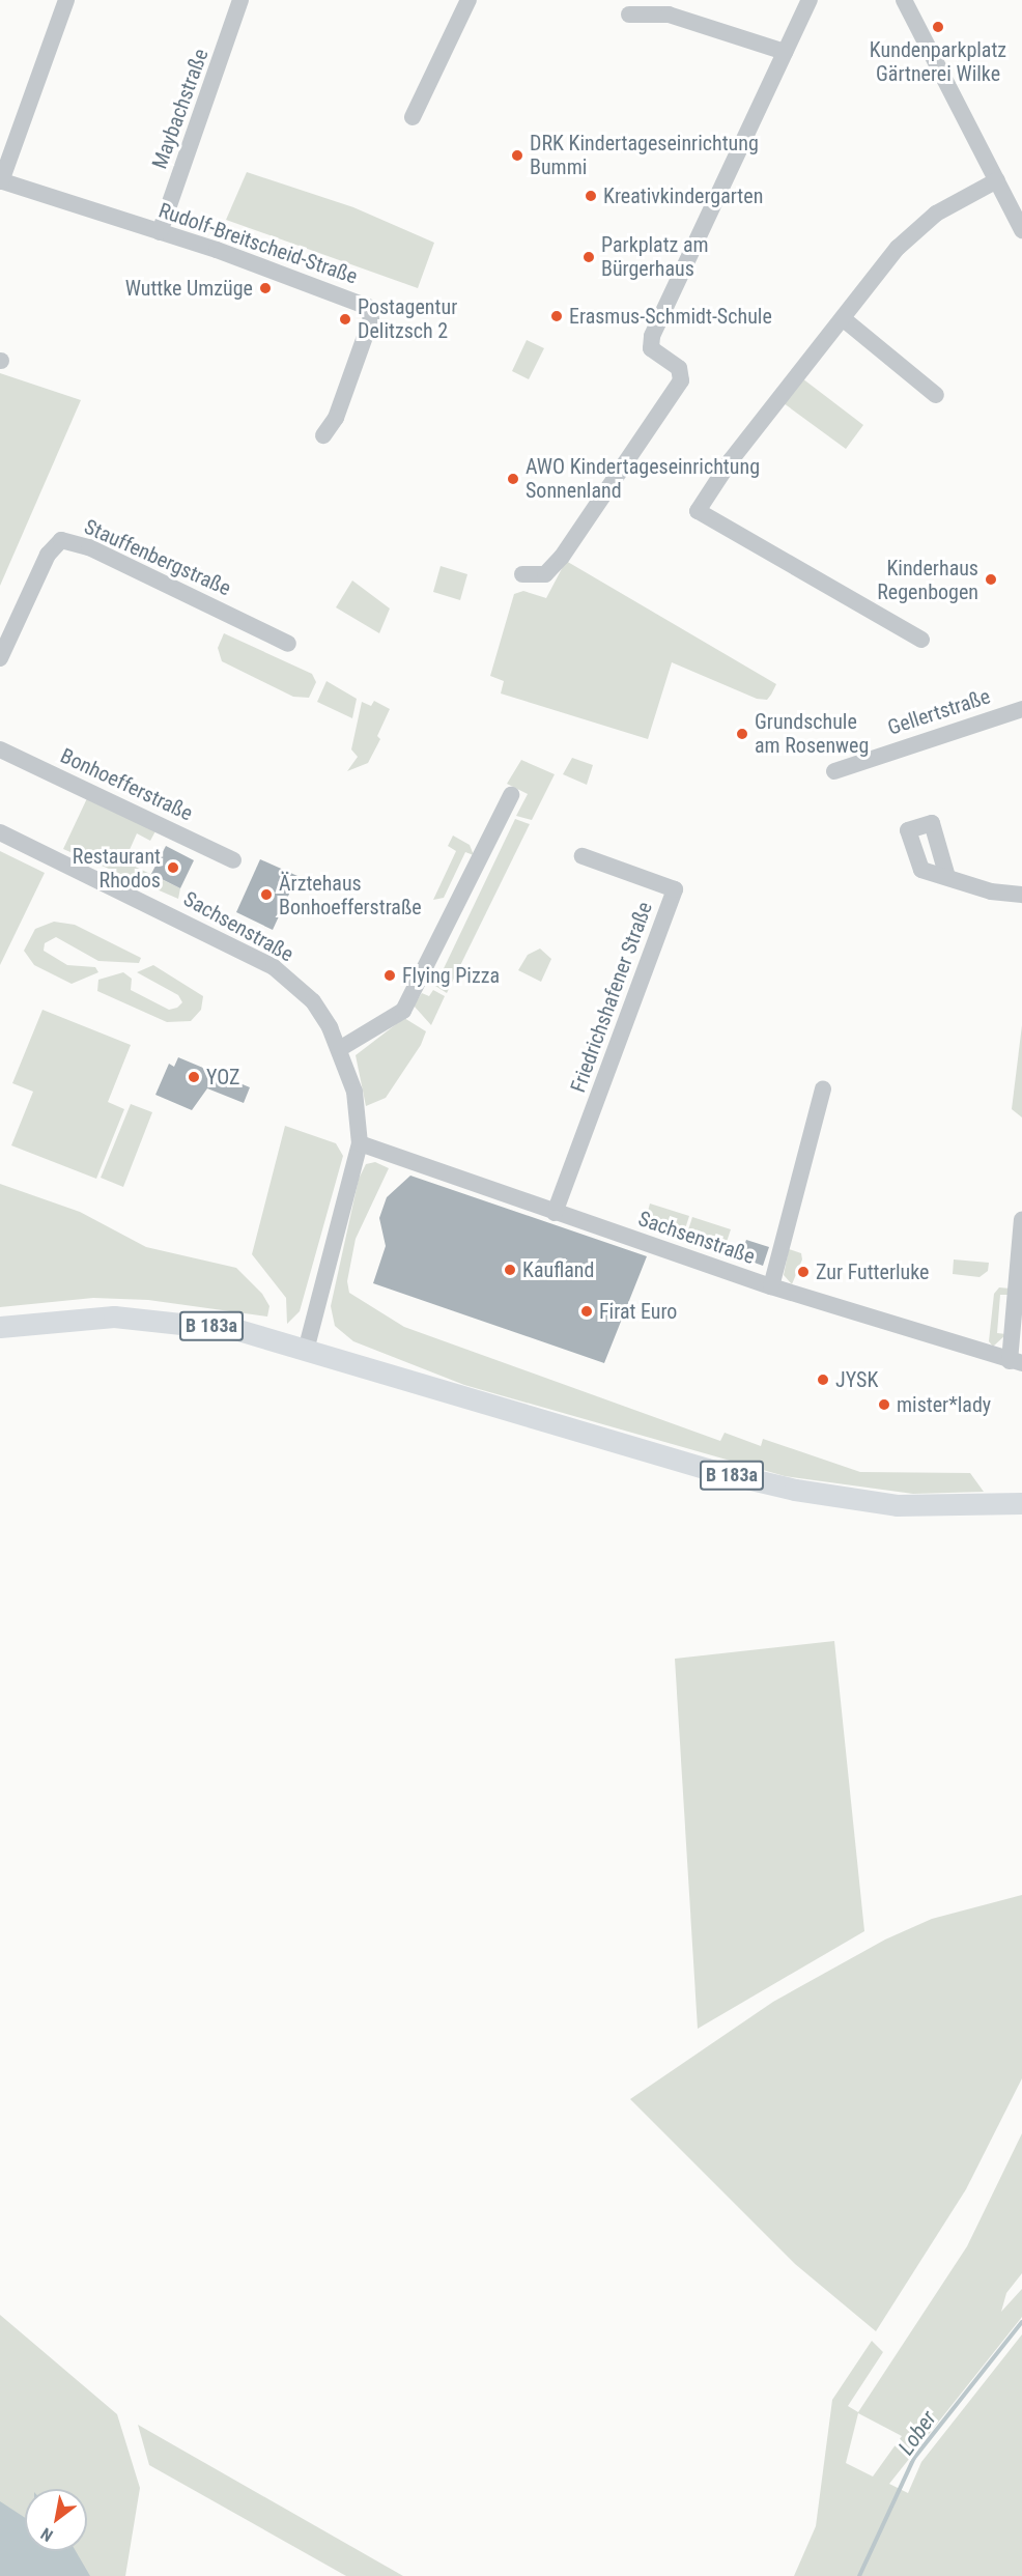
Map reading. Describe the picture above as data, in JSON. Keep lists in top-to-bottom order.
{
  "streets": {
    "main road": ["B 183a"],
    "street": [
      "Maybachstraße",
      "Rudolf-Breitscheid-Straße",
      "Stauffenbergstraße",
      "Gellertstraße",
      "Bonhoefferstraße",
      "Sachsenstraße",
      "Friedrichshafener Straße"
    ]
  },
  "crossings": [
    ["Maybachstraße", "Rudolf-Breitscheid-Straße"],
    ["Sachsenstraße", "Friedrichshafener Straße"],
    ["Sachsenstraße", "B 183a"]
  ],
  "water": ["Lober"],
  "places": [
    "Kundenparkplatz Gärtnerei Wilke",
    "DRK Kindertageseinrichtung Bummi",
    "Kreativkindergarten",
    "Parkplatz am Bürgerhaus",
    "Wuttke Umzüge",
    "Erasmus-Schmidt-Schule",
    "Postagentur Delitzsch 2",
    "AWO Kindertageseinrichtung Sonnenland",
    "Kinderhaus Regenbogen",
    "Grundschule am Rosenweg",
    "Restaurant Rhodos",
    "Ärztehaus Bonhoefferstraße",
    "Flying Pizza",
    "YOZ",
    "Kaufland",
    "Zur Futterluke",
    "Firat Euro",
    "JYSK",
    "mister*lady"
  ],
  "north": "bottom left"
}
